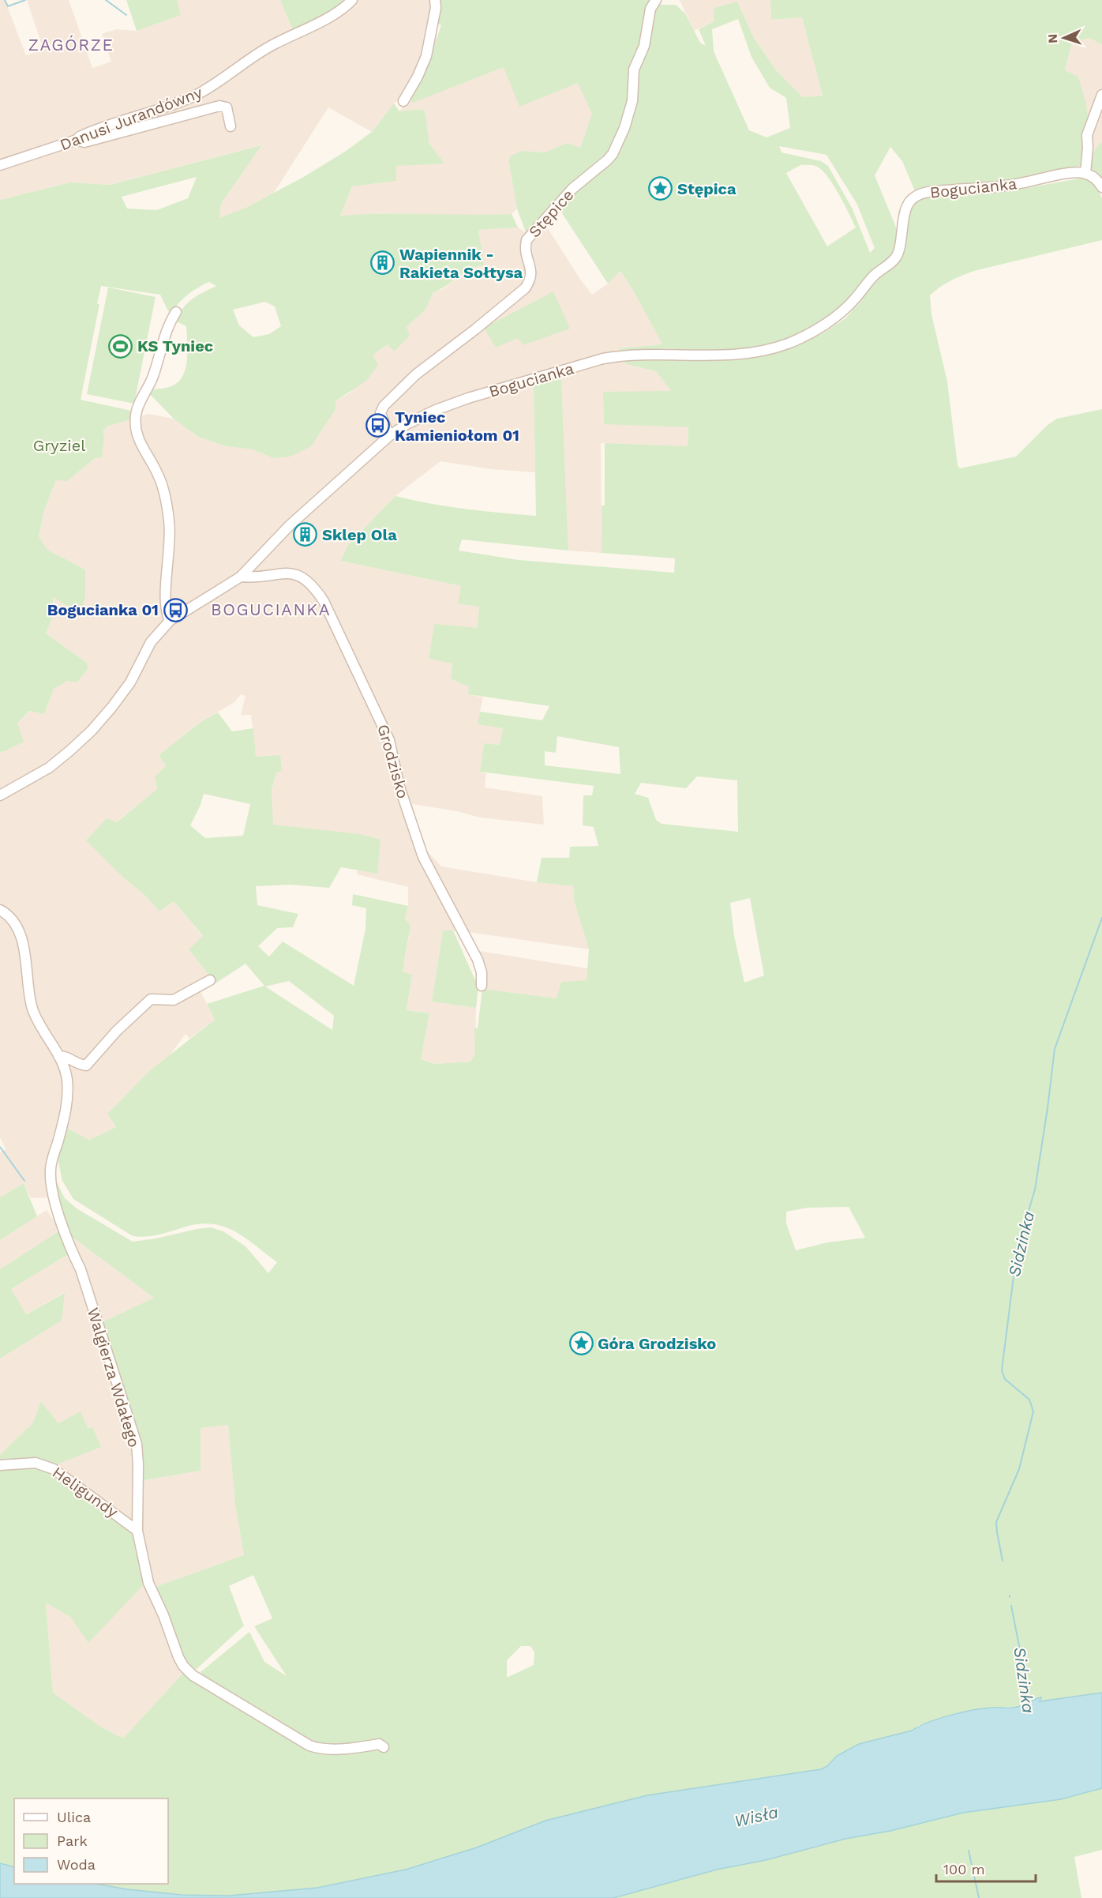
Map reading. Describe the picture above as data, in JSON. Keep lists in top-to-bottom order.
{
  "streets": {
    "street": [
      "Danusi Jurandówny",
      "Bogucianka",
      "Stępice",
      "Grodzisko",
      "Walgierza Wdałego",
      "Heligundy"
    ]
  },
  "crossings": [
    ["Bogucianka", "Stępice"],
    ["Bogucianka", "Grodzisko"],
    ["Walgierza Wdałego", "Heligundy"]
  ],
  "districts": ["ZAGÓRZE", "BOGUCIANKA"],
  "water": ["Sidzinka", "Wisła"],
  "parks": ["Gryziel"],
  "places": {
    "place": ["Stępica", "Góra Grodzisko"],
    "building": ["Wapiennik - Rakieta Sołtysa", "Sklep Ola"],
    "sports": ["KS Tyniec"],
    "bus stop": ["Tyniec Kamieniołom 01", "Bogucianka 01"]
  },
  "legend": ["Ulica", "Park", "Woda"],
  "scale_bar": "100 m",
  "north": "left"
}
